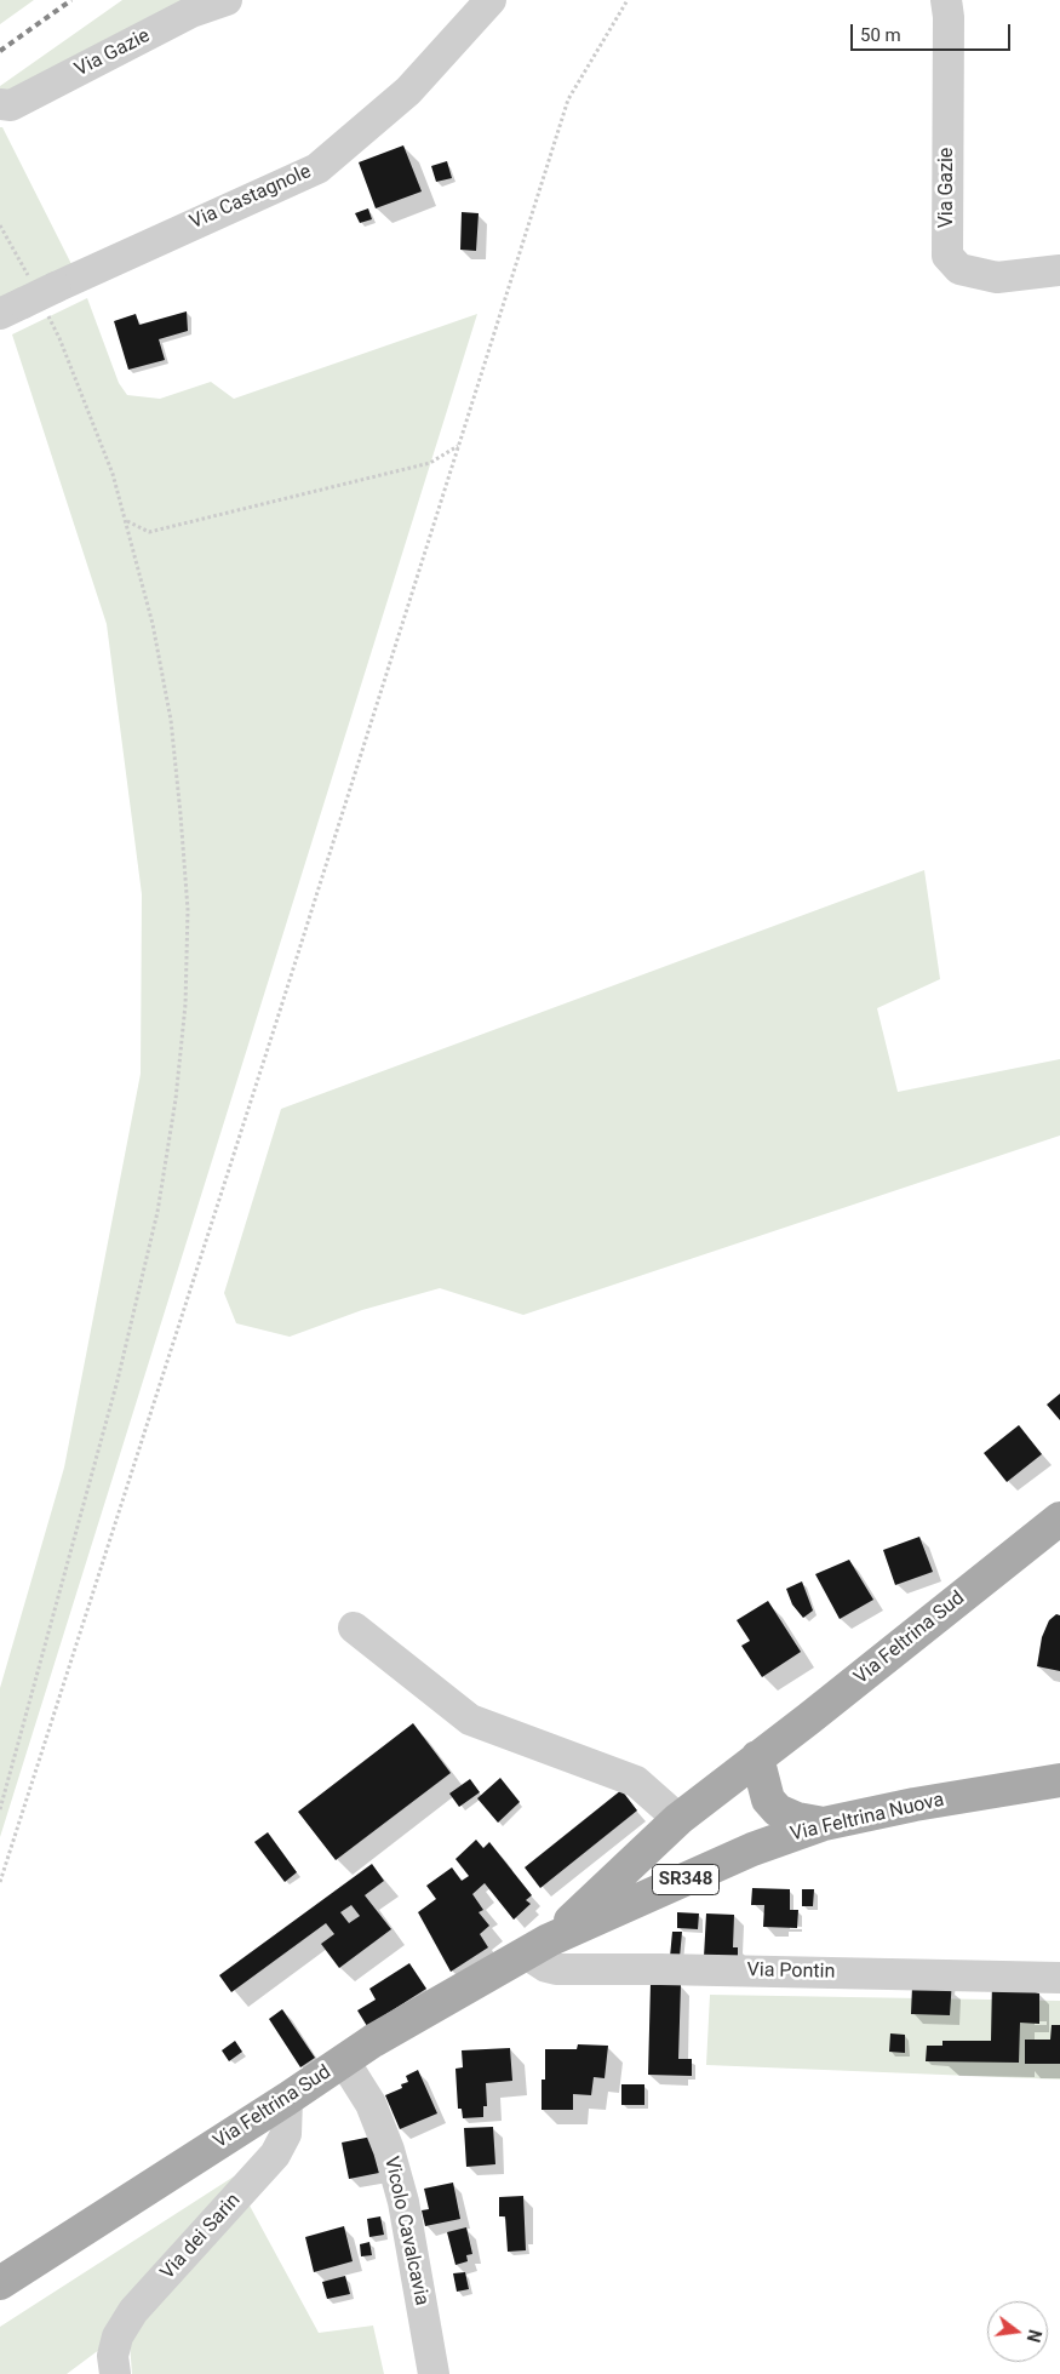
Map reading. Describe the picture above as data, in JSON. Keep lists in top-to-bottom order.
{
  "streets": {
    "main road": ["Via Feltrina Sud", "Via Feltrina Nuova", "SR348"],
    "street": [
      "Via Gazie",
      "Via Castagnole",
      "Via Pontin",
      "Vicolo Cavalcavia",
      "Via dei Sarin"
    ]
  },
  "crossings": [
    ["Via Feltrina Sud", "Via Feltrina Nuova"],
    ["Via Feltrina Sud", "Via Pontin"],
    ["Via Feltrina Sud", "Vicolo Cavalcavia"],
    ["Via Feltrina Sud", "Via dei Sarin"],
    ["Via Feltrina Nuova", "Via Pontin"]
  ],
  "scale_bar": "50 m",
  "north": "right"
}
